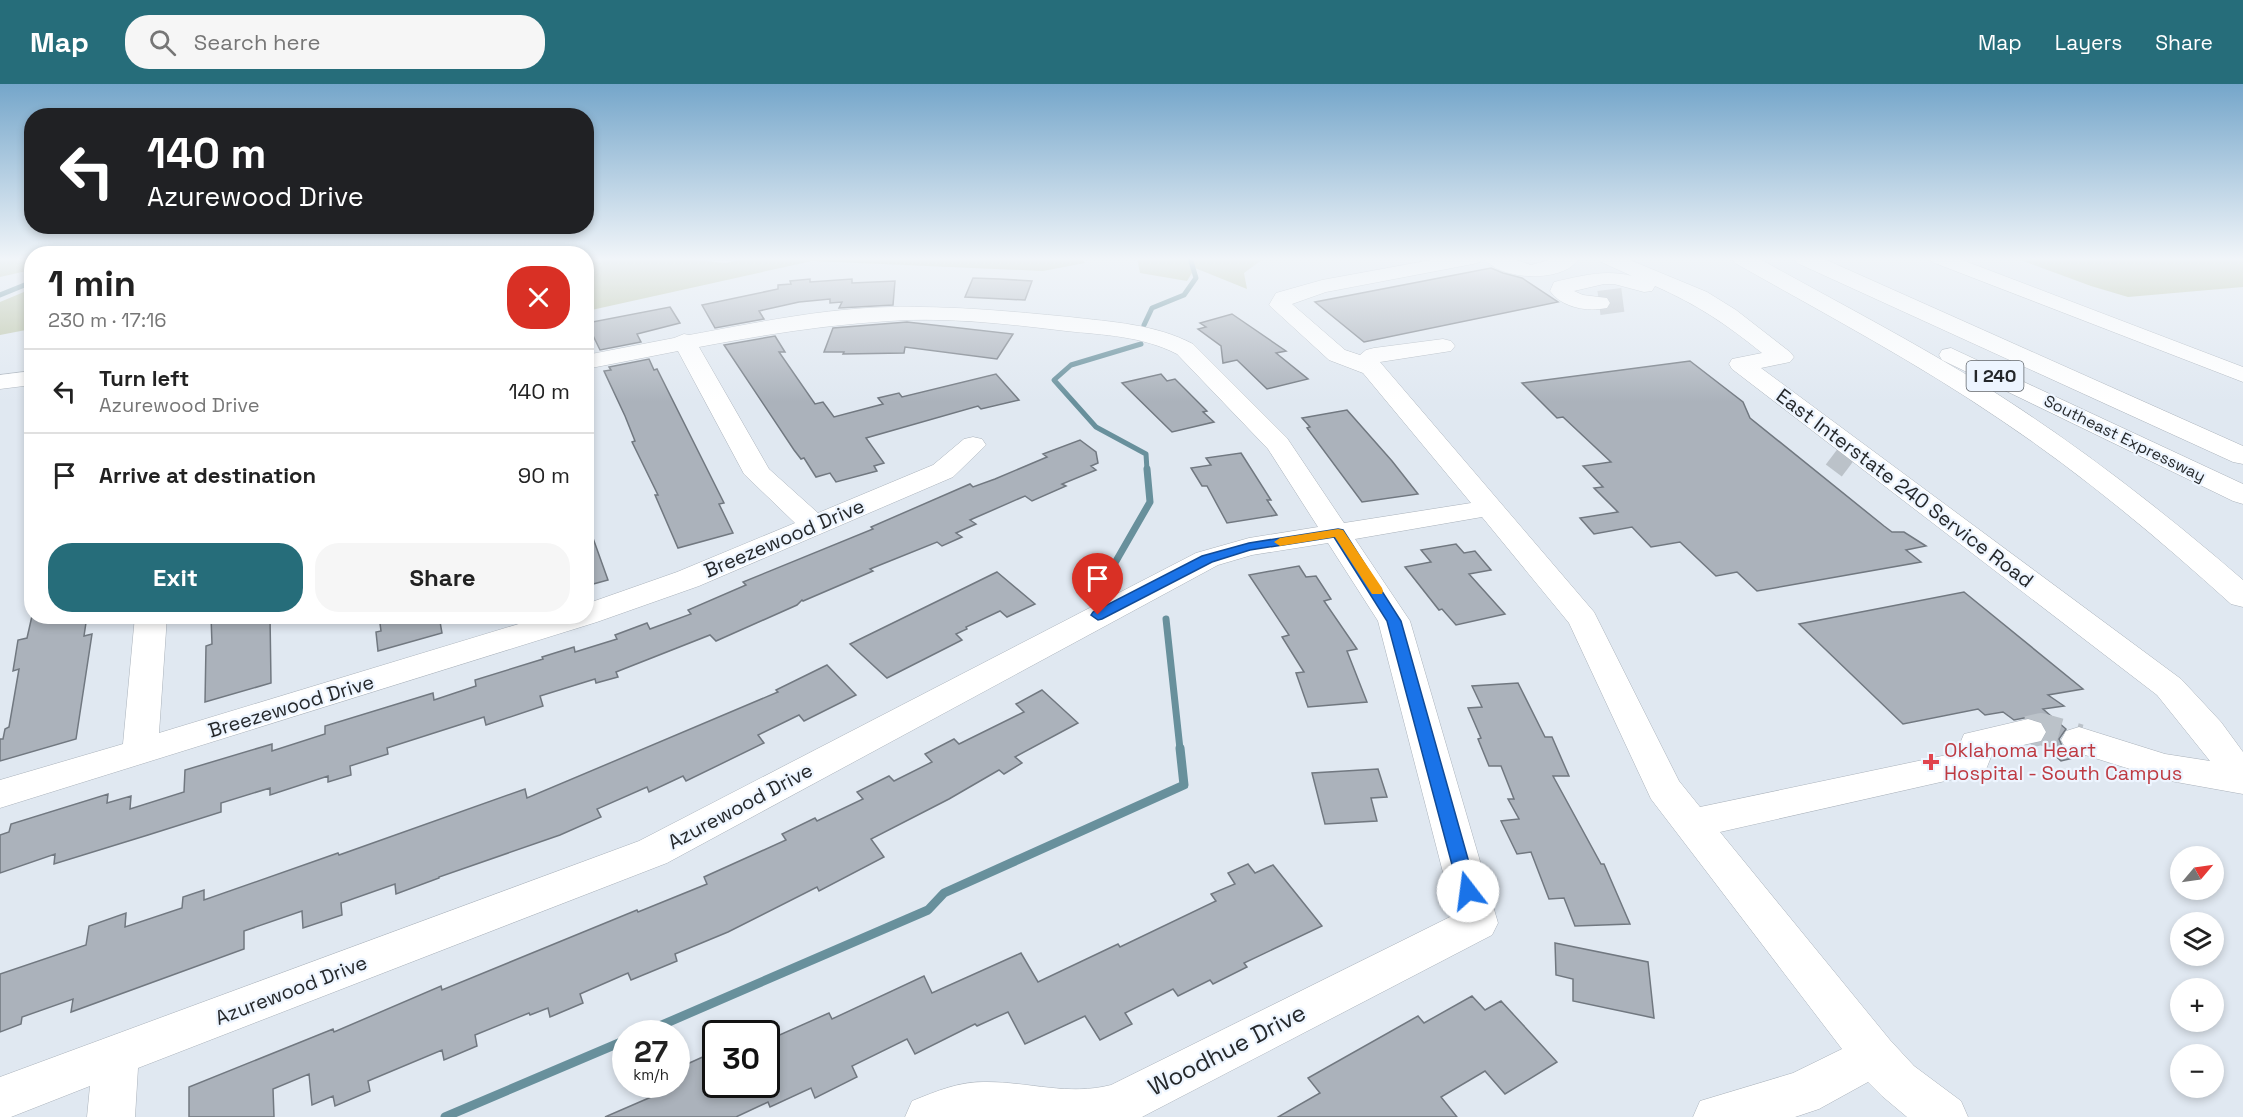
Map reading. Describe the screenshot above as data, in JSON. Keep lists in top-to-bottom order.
{
  "streets": {
    "highway": ["I 240", "Southeast Expressway"],
    "street": [
      "East Interstate 240 Service Road",
      "Breezewood Drive",
      "Azurewood Drive",
      "Woodhue Drive"
    ]
  },
  "crossings": [
    ["Azurewood Drive", "Woodhue Drive"]
  ],
  "places": {
    "health": ["Oklahoma Heart Hospital - South Campus"]
  },
  "north": "top right",
  "page": {
    "header": "Map",
    "search": "Search here",
    "nav": ["Map", "Layers", "Share"],
    "turn": ["140 m", "Azurewood Drive"],
    "heading": ["1 min", "230 m · 17:16"],
    "list": [
      {
        "name": "Turn left",
        "note": "Azurewood Drive",
        "value": "140 m"
      },
      {
        "name": "Arrive at destination",
        "value": "90 m"
      }
    ],
    "buttons": ["Exit", "Share"],
    "map_buttons": ["+", "−"],
    "speed": "27 km/h",
    "limit": "30"
  }
}
